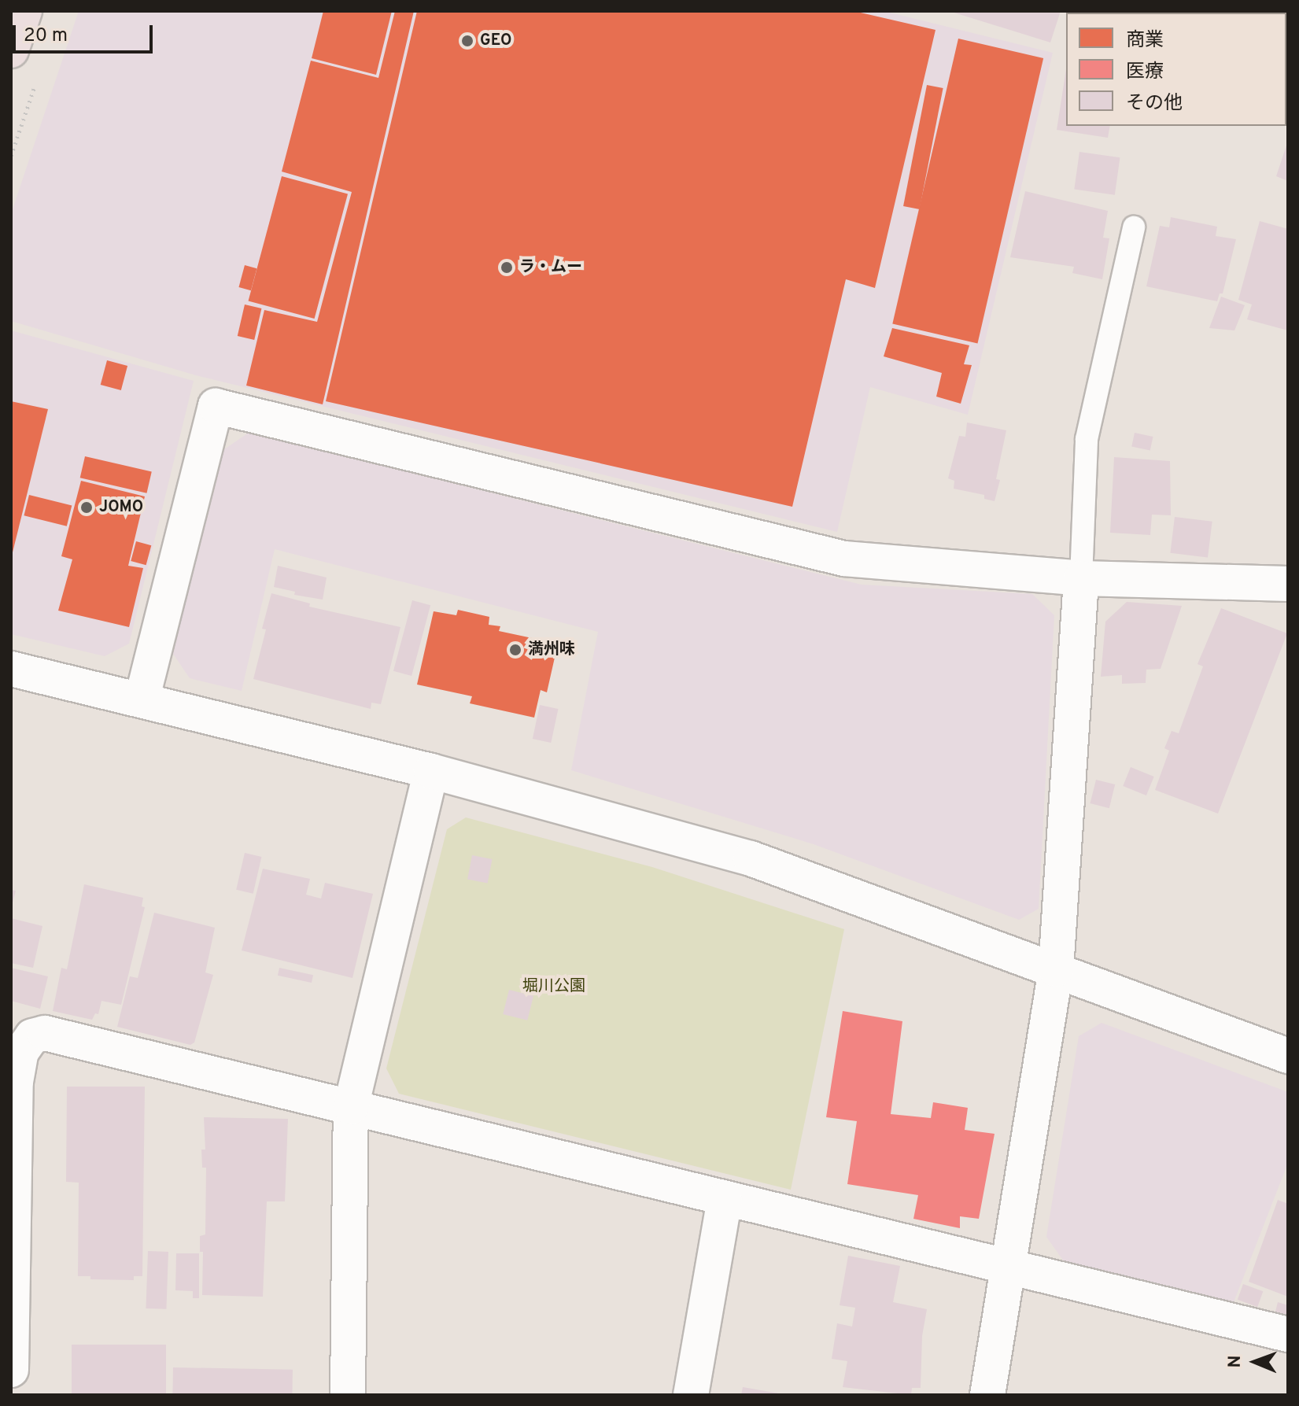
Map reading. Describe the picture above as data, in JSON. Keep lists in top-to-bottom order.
{
  "parks": ["堀川公園"],
  "places": [
    "GEO",
    "ラ・ムー",
    "JOMO",
    "満州味"
  ],
  "legend": ["商業", "医療", "その他"],
  "scale_bar": "20 m",
  "north": "left"
}
